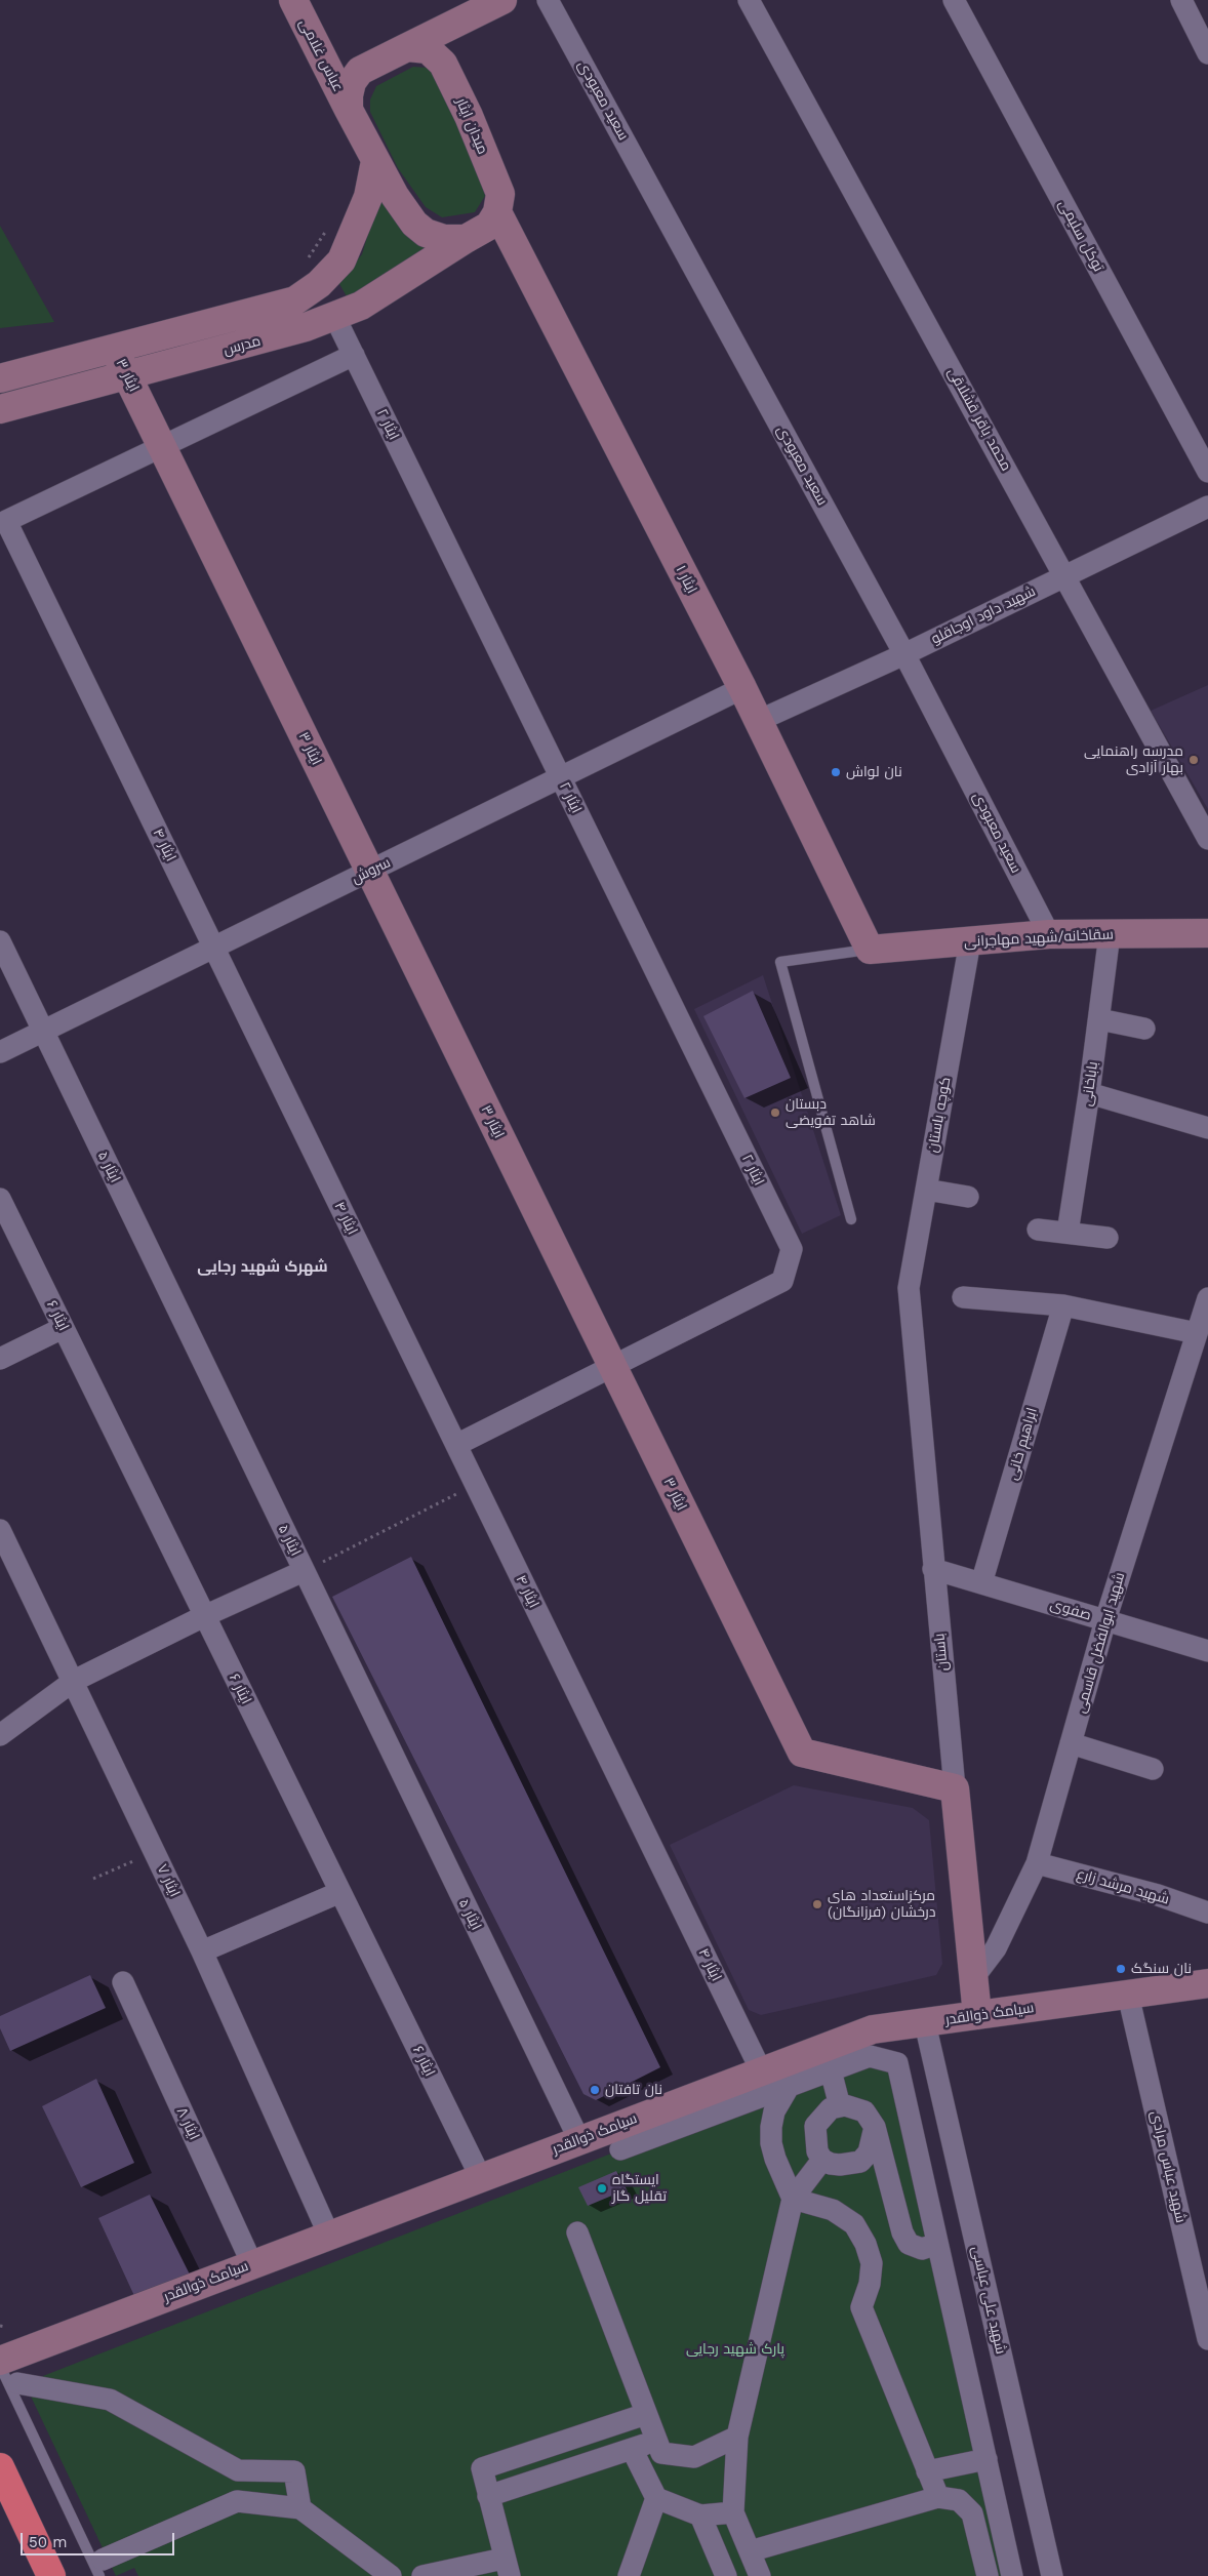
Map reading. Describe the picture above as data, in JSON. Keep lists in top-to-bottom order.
{
  "streets": {
    "street": [
      "عباس غلامی",
      "سعید معبودی",
      "میدان ایثار",
      "توکل سلیمی",
      "مدرس",
      "ایثار ۳",
      "محمد باقر قشلاقی",
      "ایثار ۲",
      "ایثار ۱",
      "شهید داود اوجاقلو",
      "ایثار ۴",
      "سروش",
      "سقاخانه/شهید مهاجرانی",
      "باباخانی",
      "کوچه باستان",
      "ایثار ۵",
      "ایثار ۶",
      "ابراهیم خانی",
      "صفوی",
      "شهید ابوالفضل قاسمی",
      "باستان",
      "ایثار ۷",
      "شهید مرشد زارع",
      "سیامک ذوالقدر",
      "ایثار ۸",
      "شهید عباس مرادی",
      "شهید علی عباسی"
    ]
  },
  "crossings": [
    ["سعید معبودی", "شهید داود اوجاقلو"],
    ["سعید معبودی", "سقاخانه/شهید مهاجرانی"],
    ["میدان ایثار", "ایثار ۱"],
    ["مدرس", "ایثار ۳"],
    ["مدرس", "ایثار ۲"],
    ["ایثار ۳", "ایثار ۲"],
    ["ایثار ۳", "ایثار ۴"],
    ["ایثار ۳", "سروش"],
    ["ایثار ۳", "باستان"],
    ["محمد باقر قشلاقی", "شهید داود اوجاقلو"],
    ["ایثار ۲", "سروش"],
    ["ایثار ۱", "شهید داود اوجاقلو"],
    ["ایثار ۱", "سروش"],
    ["ایثار ۱", "سقاخانه/شهید مهاجرانی"],
    ["ایثار ۴", "سروش"],
    ["ایثار ۴", "سیامک ذوالقدر"],
    ["سروش", "ایثار ۵"],
    ["سقاخانه/شهید مهاجرانی", "باباخانی"],
    ["سقاخانه/شهید مهاجرانی", "کوچه باستان"],
    ["کوچه باستان", "باستان"],
    ["ایثار ۵", "سیامک ذوالقدر"],
    ["ایثار ۶", "سیامک ذوالقدر"],
    ["ابراهیم خانی", "صفوی"],
    ["صفوی", "شهید ابوالفضل قاسمی"],
    ["صفوی", "باستان"],
    ["شهید ابوالفضل قاسمی", "باستان"],
    ["شهید ابوالفضل قاسمی", "شهید مرشد زارع"],
    ["باستان", "سیامک ذوالقدر"],
    ["ایثار ۷", "سیامک ذوالقدر"],
    ["سیامک ذوالقدر", "ایثار ۸"],
    ["سیامک ذوالقدر", "شهید عباس مرادی"],
    ["سیامک ذوالقدر", "شهید علی عباسی"]
  ],
  "districts": ["شهرک شهید رجایی"],
  "parks": ["پارک شهید رجایی"],
  "places": [
    "مدرسه راهنمایی بهار آزادی",
    "نان لواش",
    "دبستان شاهد تفویضی",
    "مرکزاستعداد های درخشان (فرزانگان)",
    "نان سنگک",
    "نان تافتان",
    "ایستگاه تقلیل گاز"
  ],
  "scale_bar": "50 m"
}
